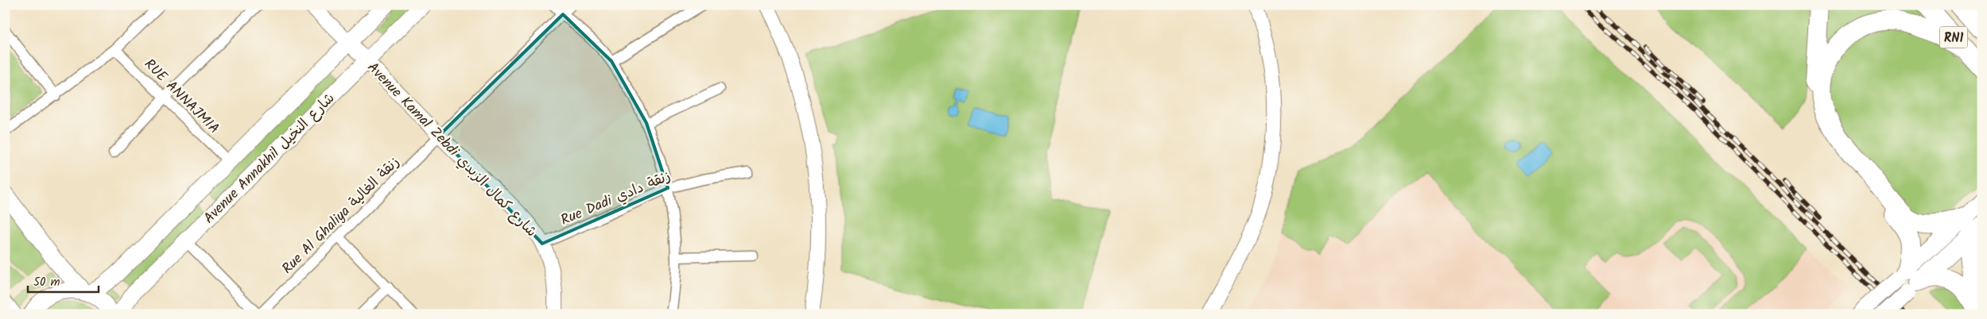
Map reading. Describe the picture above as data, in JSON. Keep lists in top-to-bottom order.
{
  "streets": {
    "highway": ["RN1"],
    "main road": ["Avenue Annakhil شارع النخيل"],
    "street": [
      "RUE ANNAJMIA",
      "Avenue Kamal Zebdi شارع كمال الزبدي",
      "Rue Dadi زنقة دادي",
      "Rue Al Ghaliya زنقة الغالية"
    ]
  },
  "crossings": [
    ["RUE ANNAJMIA", "Avenue Annakhil شارع النخيل"],
    ["Avenue Kamal Zebdi شارع كمال الزبدي", "Avenue Annakhil شارع النخيل"],
    ["Avenue Kamal Zebdi شارع كمال الزبدي", "Rue Dadi زنقة دادي"],
    ["Avenue Kamal Zebdi شارع كمال الزبدي", "Rue Al Ghaliya زنقة الغالية"]
  ],
  "scale_bar": "50 m"
}
